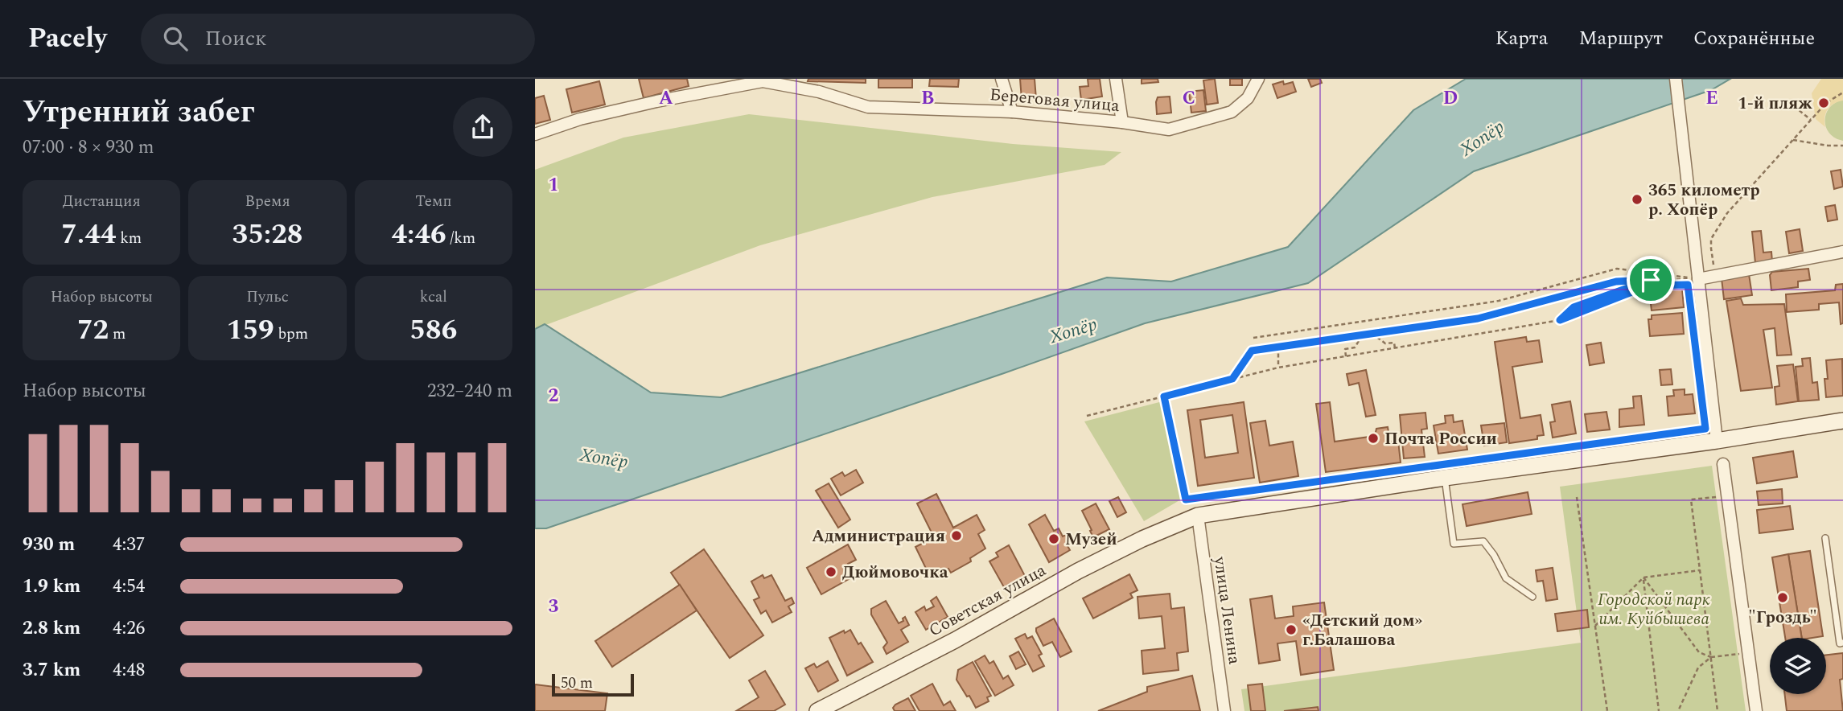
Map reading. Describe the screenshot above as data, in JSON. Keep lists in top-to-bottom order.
{
  "streets": {
    "street": ["Береговая улица", "Советская улица", "улица Ленина"]
  },
  "crossings": [
    ["Советская улица", "улица Ленина"]
  ],
  "water": ["Хопёр"],
  "parks": ["Городской парк им. Куйбышева"],
  "places": [
    "1-й пляж",
    "365 километр р. Хопёр",
    "Почта России",
    "Администрация",
    "Музей",
    "Дюймовочка",
    "\"Гроздь\"",
    "«Детский дом» г.Балашова"
  ],
  "scale_bar": "50 m",
  "page": {
    "header": "Pacely",
    "search": "Поиск",
    "nav": ["Карта", "Маршрут", "Сохранённые"],
    "heading": ["Утренний забег", "07:00 · 8 × 930 m"],
    "stats": [
      ["Дистанция", "7.44 km"],
      ["Время", "35:28"],
      ["Темп", "4:46 /km"],
      ["Набор высоты", "72 m"],
      ["Пульс", "159 bpm"],
      ["kcal", "586"]
    ],
    "chart": ["Набор высоты", "232–240 m"],
    "list": [
      {
        "name": "930 m",
        "note": "4:37"
      },
      {
        "name": "1.9 km",
        "note": "4:54"
      },
      {
        "name": "2.8 km",
        "note": "4:26"
      },
      {
        "name": "3.7 km",
        "note": "4:48"
      }
    ],
    "scale": "50 m"
  },
  "grid": {
    "columns": [
      "A",
      "B",
      "C",
      "D",
      "E"
    ],
    "rows": ["1", "2", "3"]
  }
}
